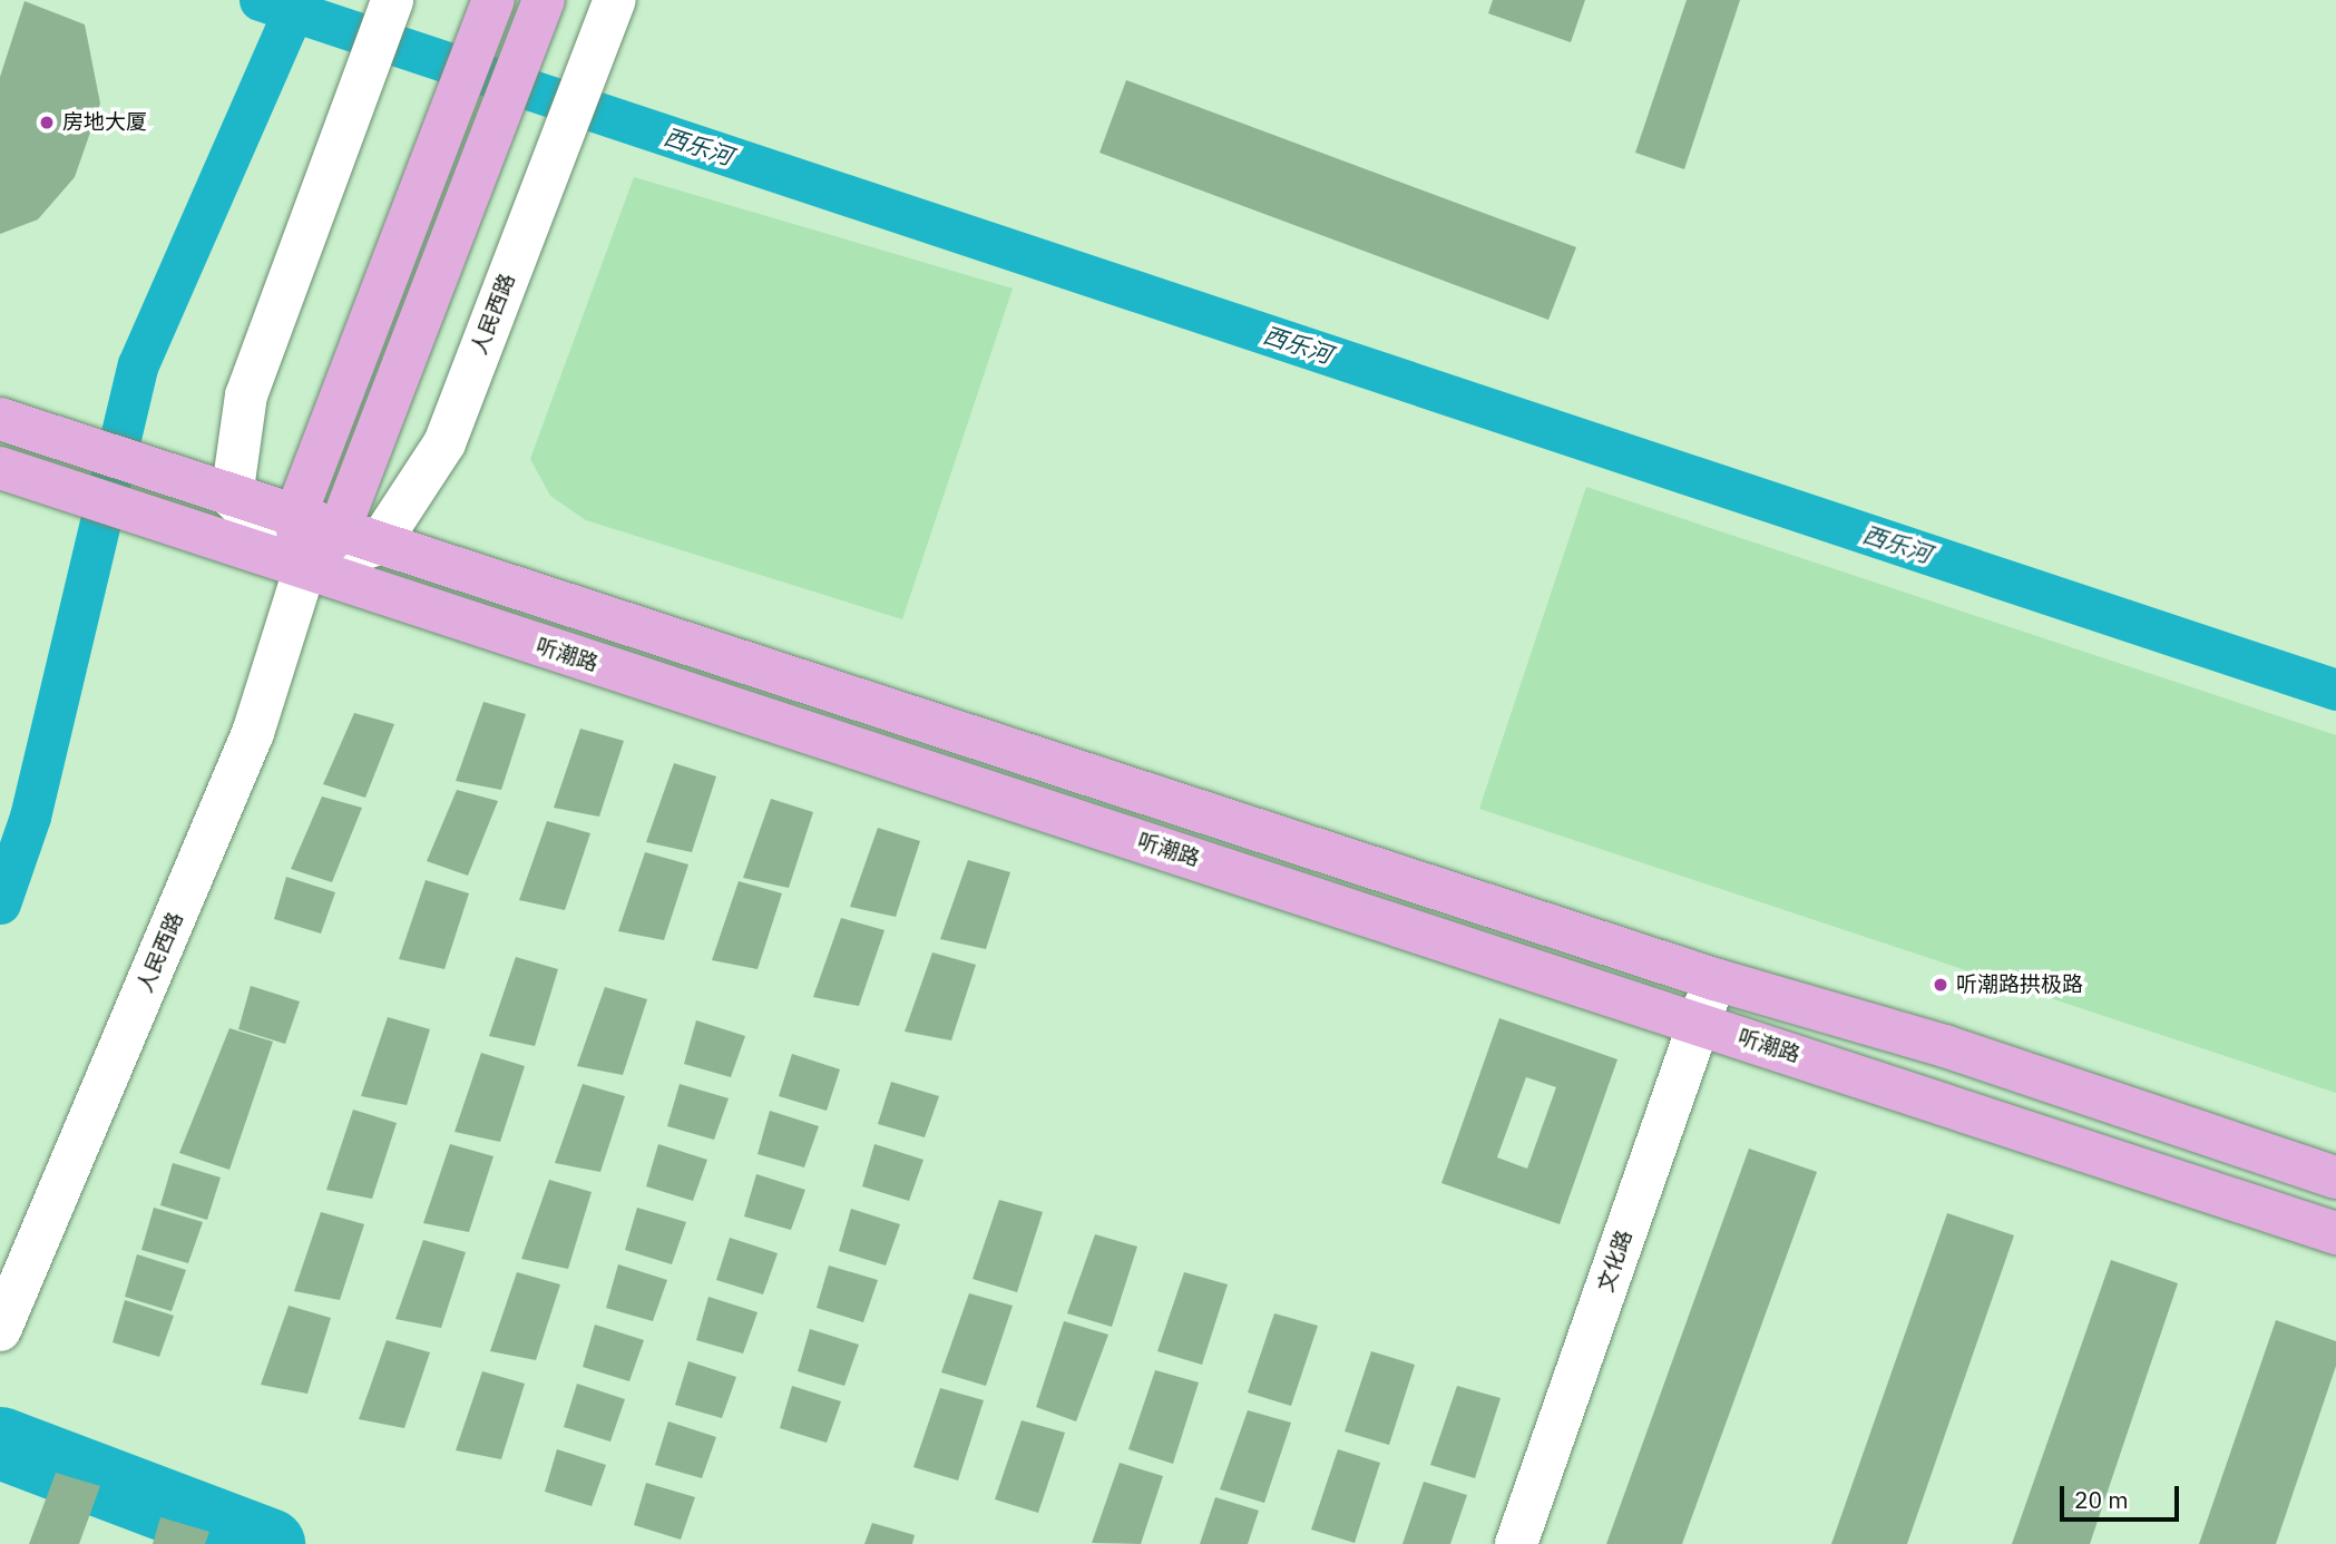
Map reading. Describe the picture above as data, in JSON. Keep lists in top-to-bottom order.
{
  "streets": {
    "main road": ["人民西路", "听潮路"],
    "street": ["文化路"]
  },
  "crossings": [
    ["人民西路", "听潮路"],
    ["听潮路", "文化路"]
  ],
  "water": ["西乐河"],
  "places": ["房地大厦", "听潮路拱极路"],
  "scale_bar": "20 m"
}
